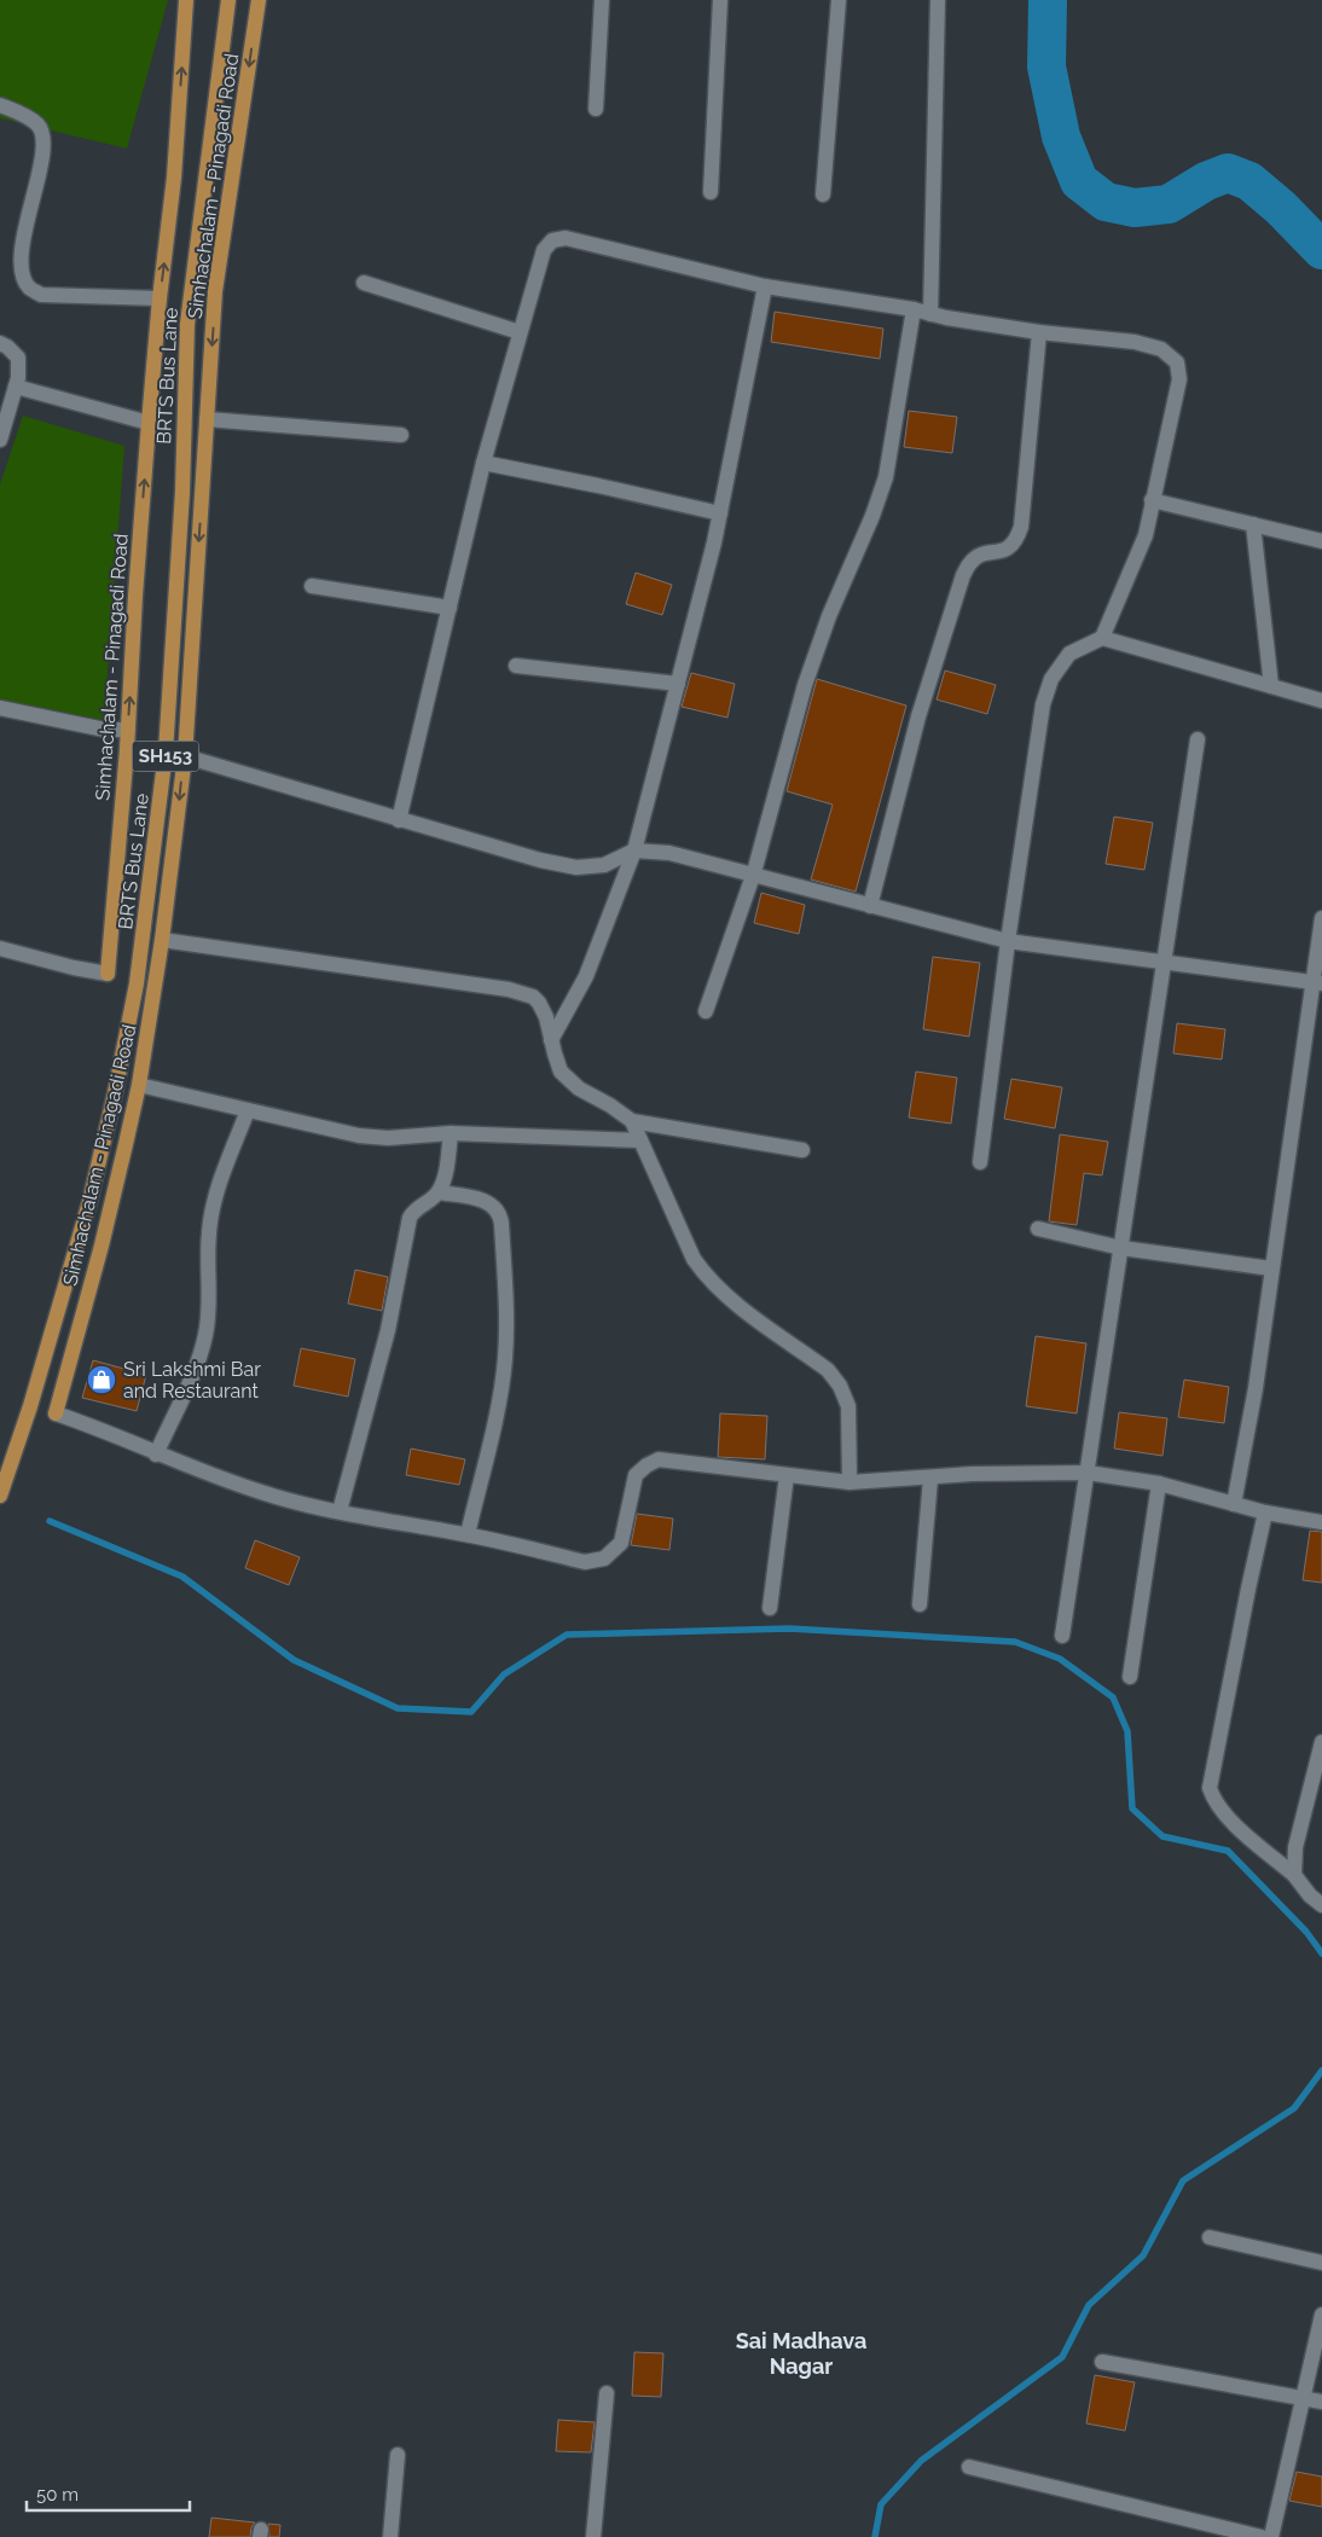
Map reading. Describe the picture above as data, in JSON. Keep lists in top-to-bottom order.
{
  "streets": {
    "main road": ["Simhachalam - Pinagadi Road", "BRTS Bus Lane", "SH153"]
  },
  "districts": ["Sai Madhava Nagar"],
  "places": {
    "shop": ["Sri Lakshmi Bar and Restaurant"]
  },
  "scale_bar": "50 m"
}
